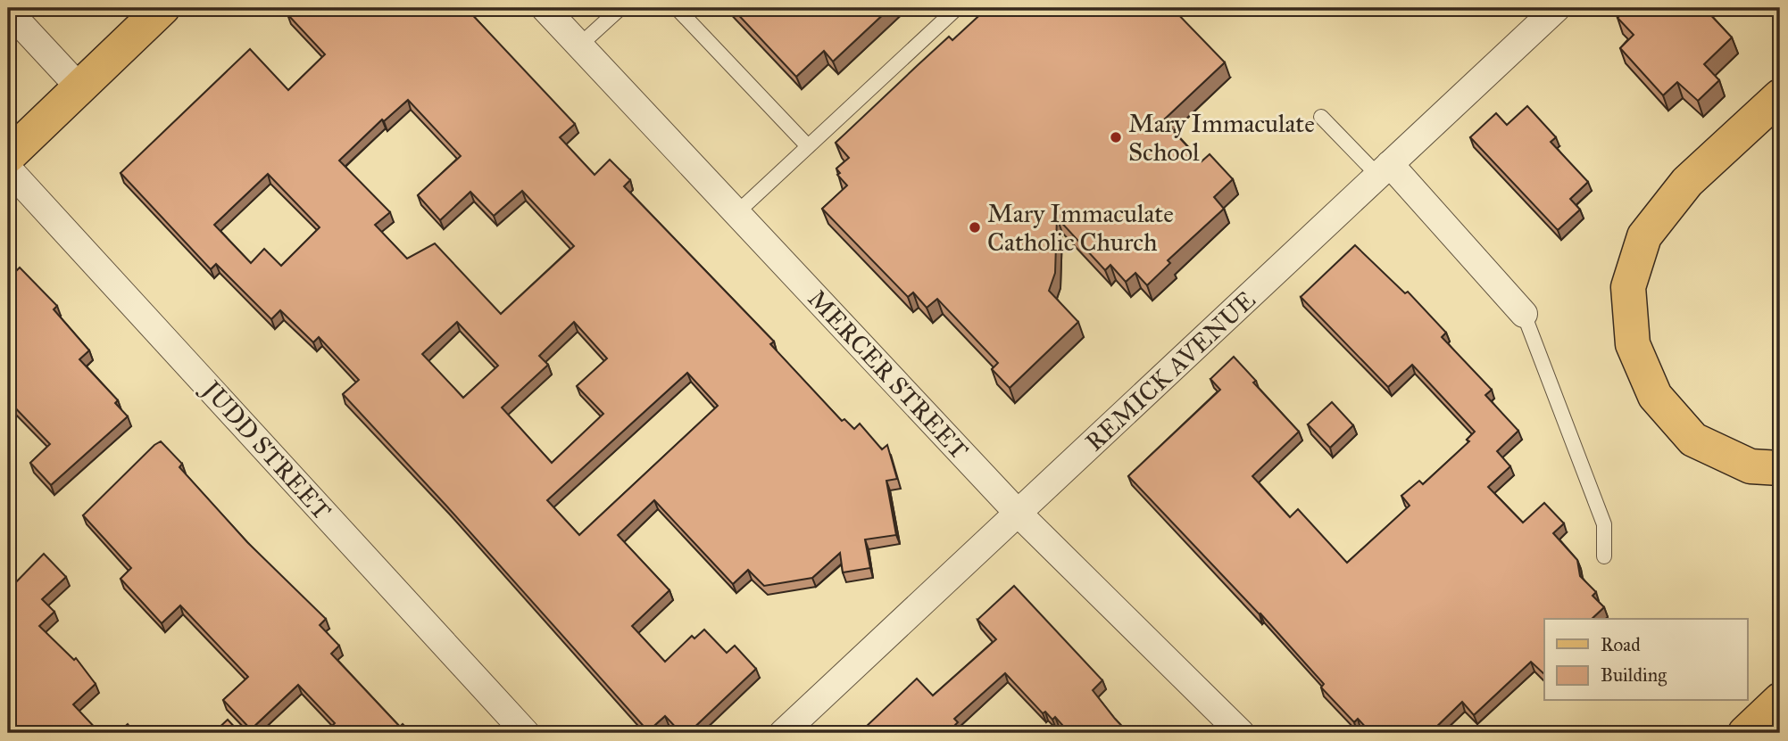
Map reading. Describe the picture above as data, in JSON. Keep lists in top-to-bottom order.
{
  "streets": {
    "street": ["REMICK AVENUE", "MERCER STREET", "JUDD STREET"]
  },
  "crossings": [
    ["REMICK AVENUE", "MERCER STREET"]
  ],
  "places": ["Mary Immaculate School", "Mary Immaculate Catholic Church"],
  "legend": ["Road", "Building"]
}
